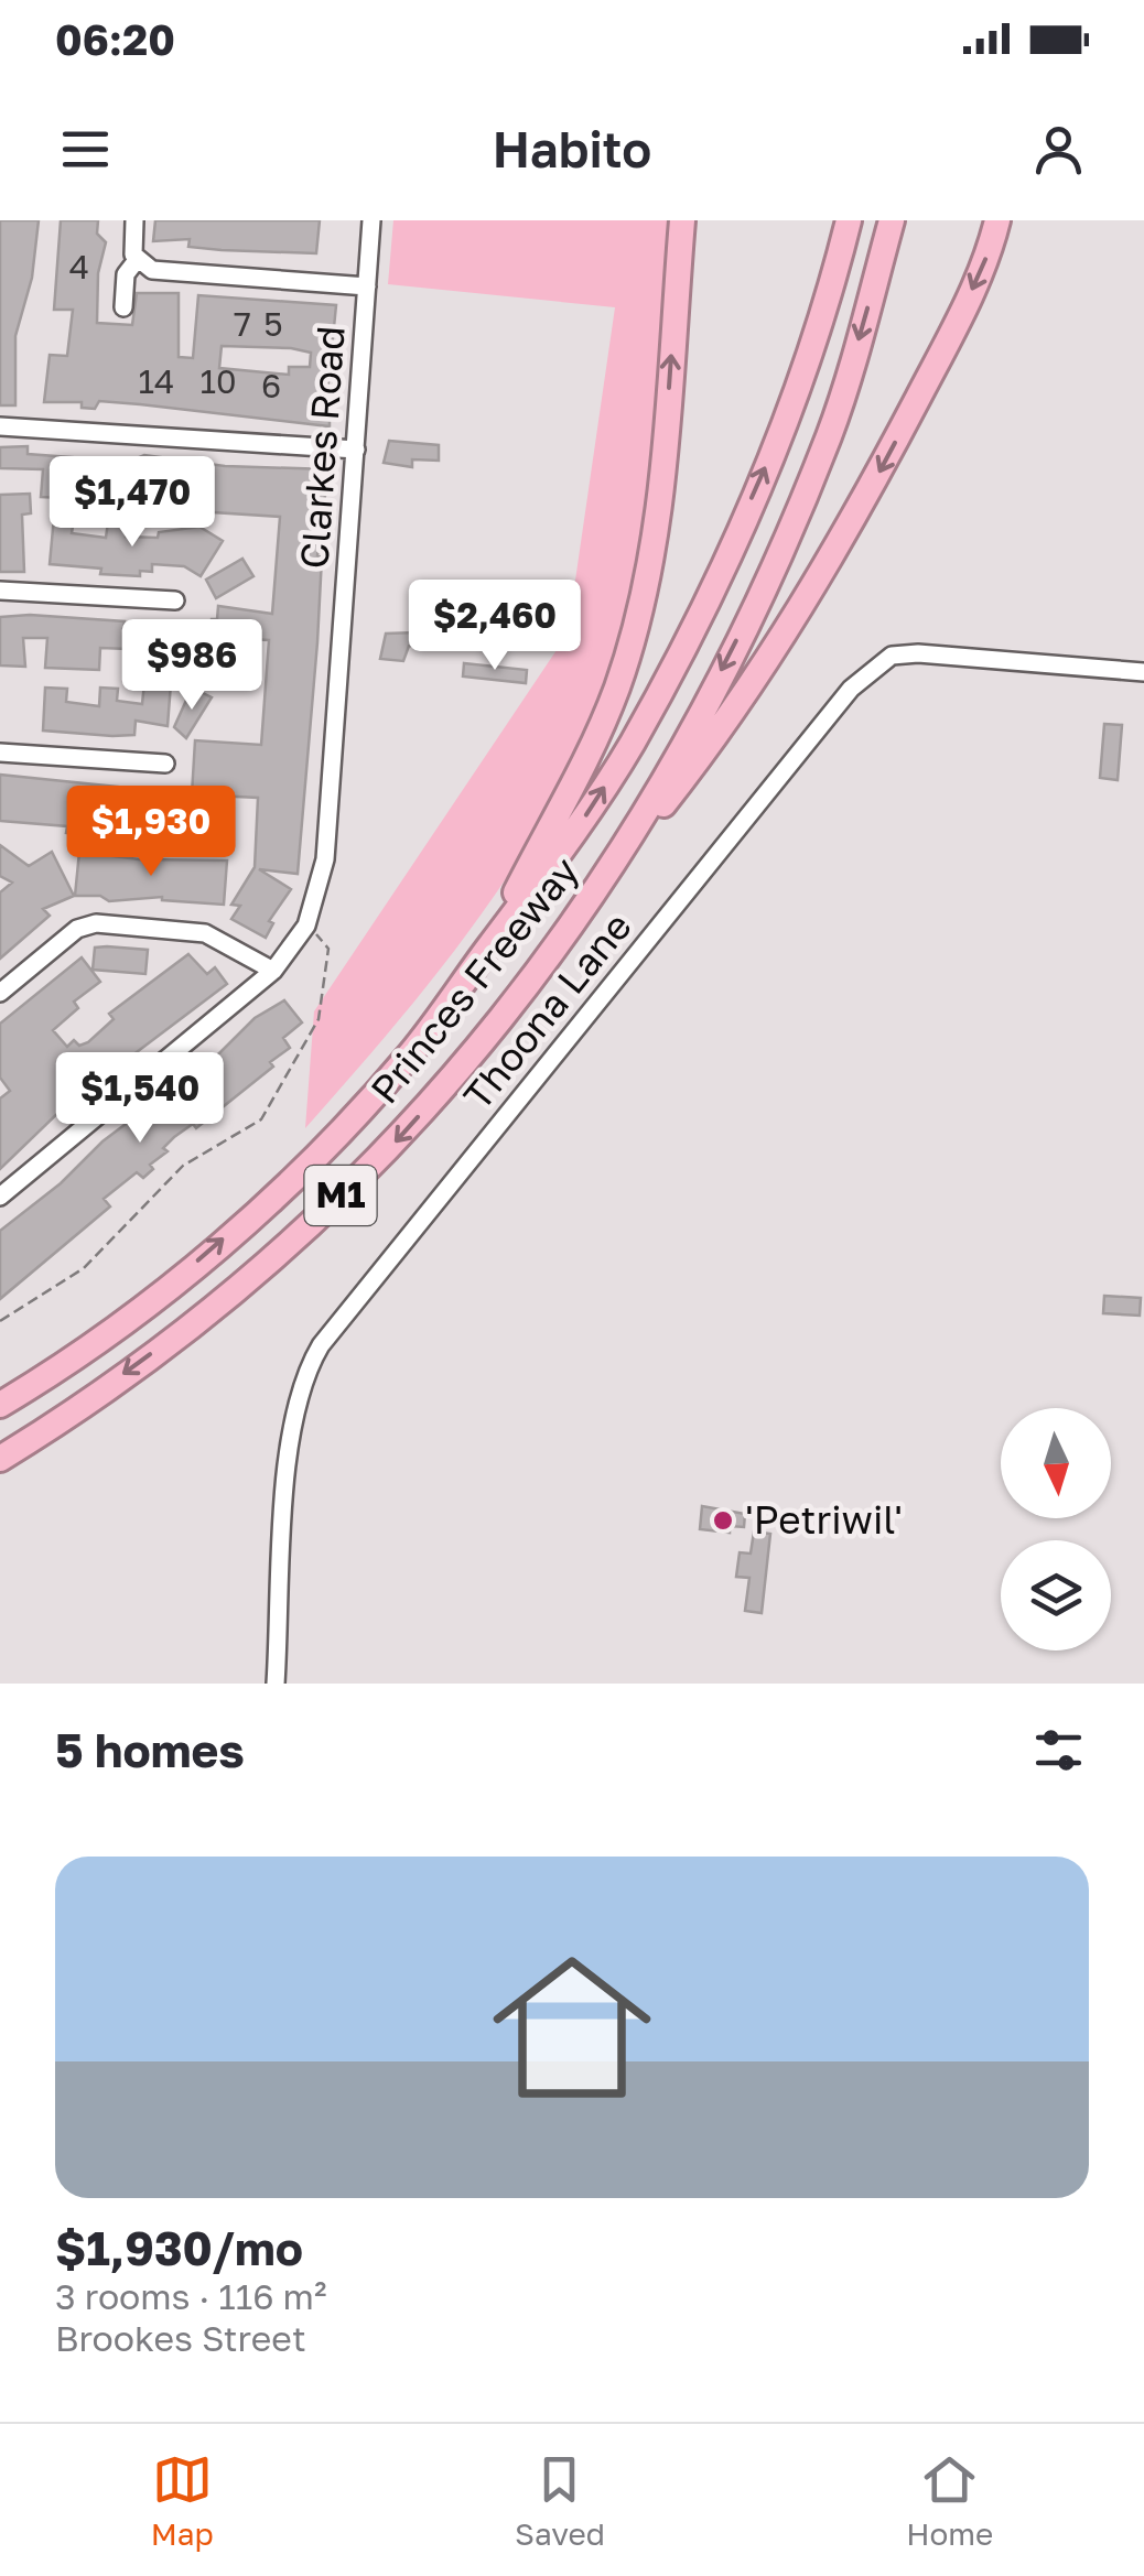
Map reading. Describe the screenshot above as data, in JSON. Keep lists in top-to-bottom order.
{
  "streets": {
    "highway": ["Princes Freeway", "M1"],
    "street": ["Clarkes Road", "Thoona Lane"]
  },
  "places": ["'Petriwil'"],
  "house_numbers": [
    "4",
    "7",
    "5",
    "14",
    "10",
    "6"
  ],
  "north": "bottom",
  "page": {
    "status": "06:20",
    "header": "Habito",
    "price": [
      "$1,470",
      "$2,460",
      "$986",
      "$1,930",
      "$1,540"
    ],
    "heading": "5 homes",
    "list": [
      {
        "name": "$1,930/mo",
        "note": "3 rooms · 116 m² · Brookes Street"
      }
    ],
    "tabs": ["Map", "Saved", "Home"]
  }
}
